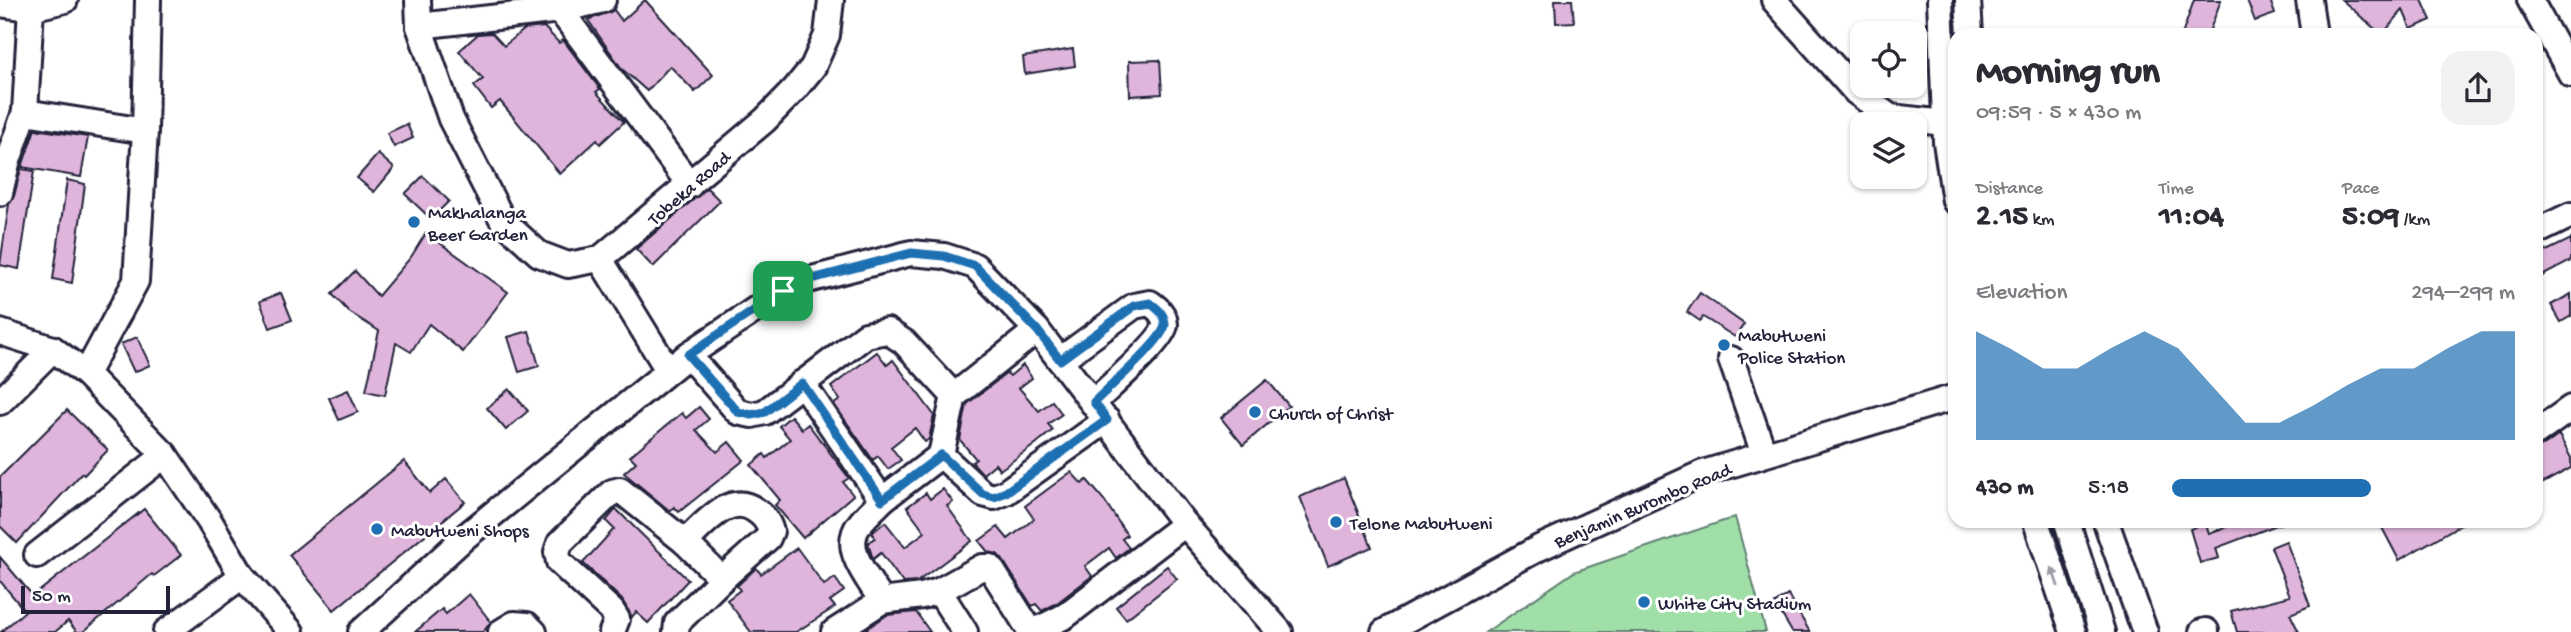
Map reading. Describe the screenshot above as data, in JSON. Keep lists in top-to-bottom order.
{
  "streets": {
    "street": ["Tobeka Road", "Benjamin Burombo Road"]
  },
  "places": [
    "Makhalanga Beer Garden",
    "Mabutweni Police Station",
    "Church of Christ",
    "Telone Mabutweni",
    "Mabutweni Shops",
    "White City Stadium"
  ],
  "scale_bar": "50 m",
  "page": {
    "heading": ["Morning run", "09:59 · 5 × 430 m"],
    "stats": [
      ["Distance", "2.15 km"],
      ["Time", "11:04"],
      ["Pace", "5:09 /km"]
    ],
    "chart": ["Elevation", "294–299 m"],
    "list": [
      {
        "name": "430 m",
        "note": "5:18"
      }
    ],
    "scale": "50 m"
  }
}
